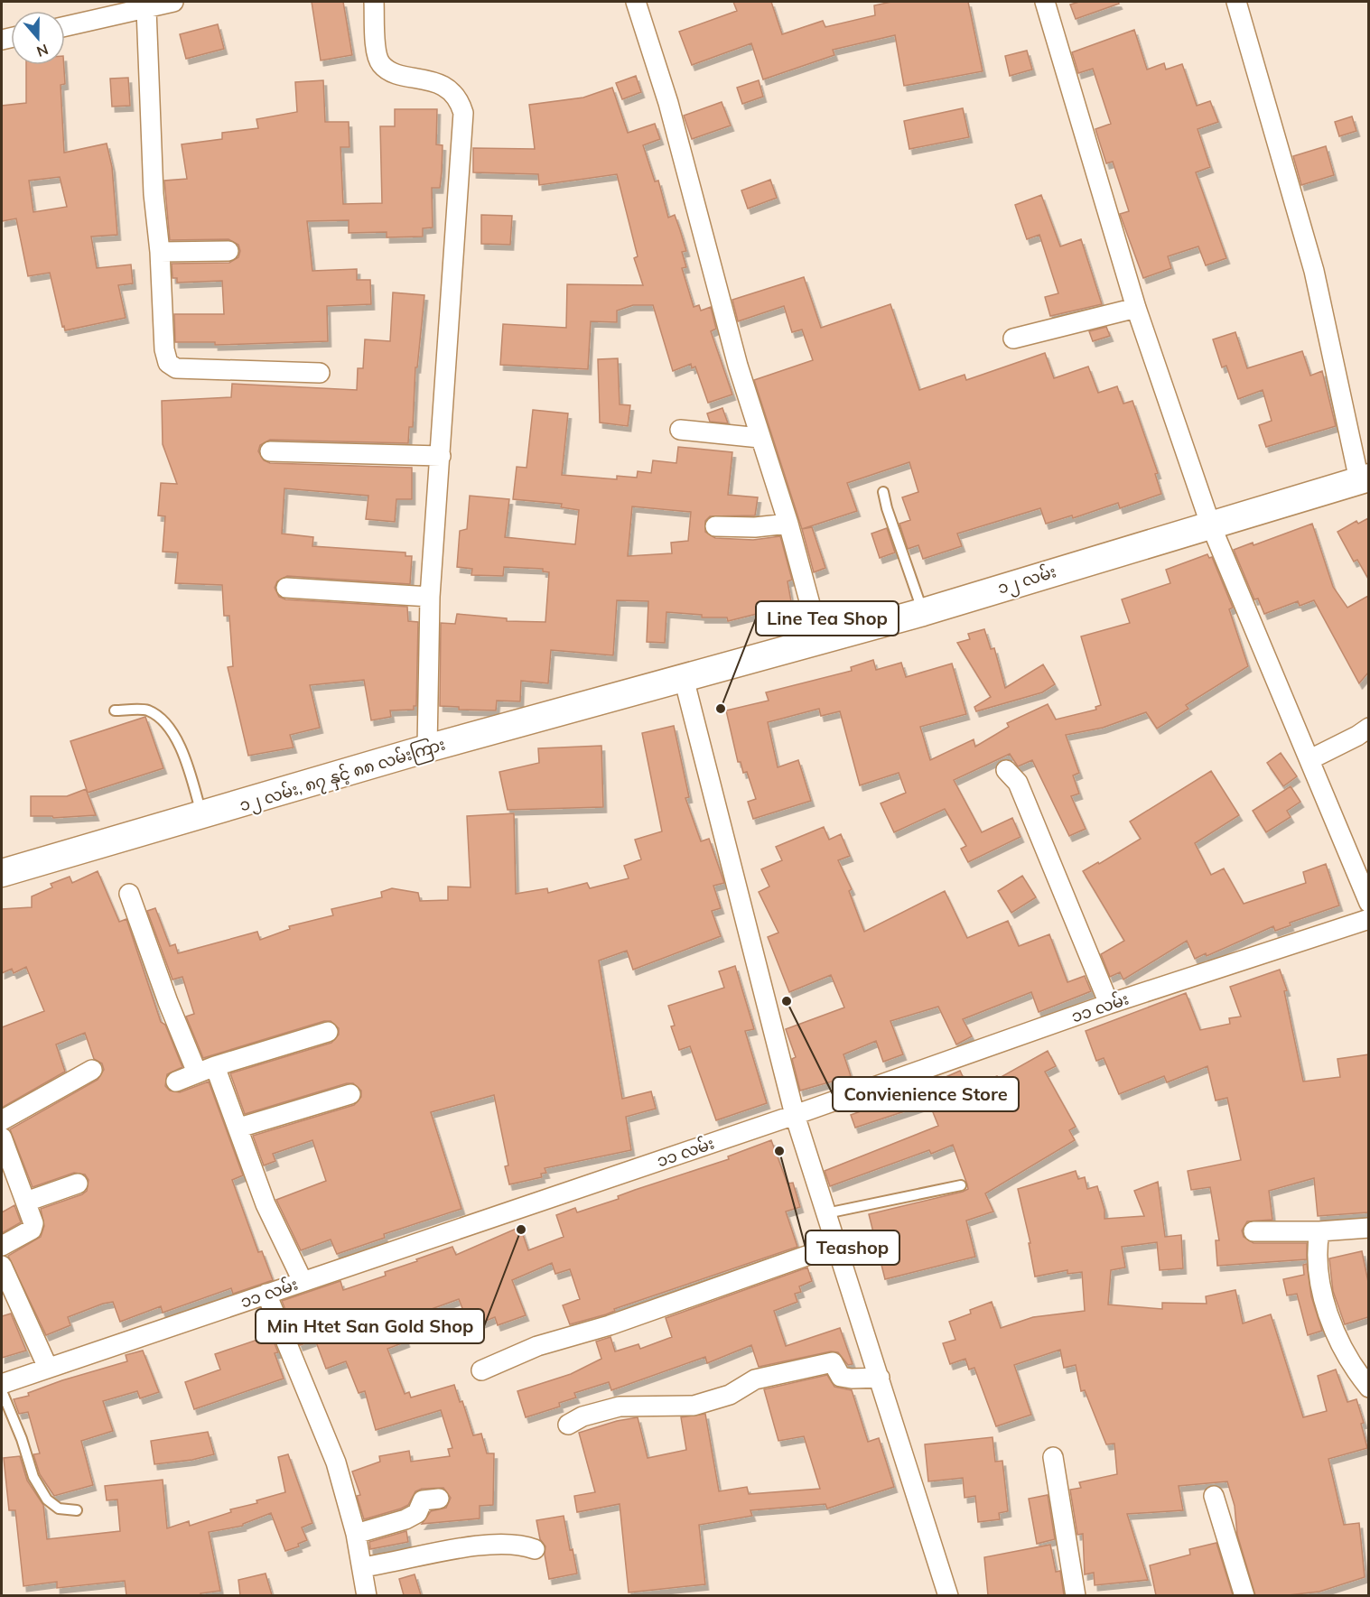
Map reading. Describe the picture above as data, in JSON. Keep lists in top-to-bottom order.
{
  "streets": {
    "main road": ["၁၂ လမ်း", "၁၂ လမ်း, ၈၇ နှင့် ၈၈ လမ်းကြား"],
    "street": ["၁၁ လမ်း"]
  },
  "crossings": [
    ["၁၂ လမ်း", "၁၂ လမ်း, ၈၇ နှင့် ၈၈ လမ်းကြား"]
  ],
  "places": [
    "Line Tea Shop",
    "Convienience Store",
    "Teashop",
    "Min Htet San Gold Shop"
  ],
  "north": "bottom"
}
